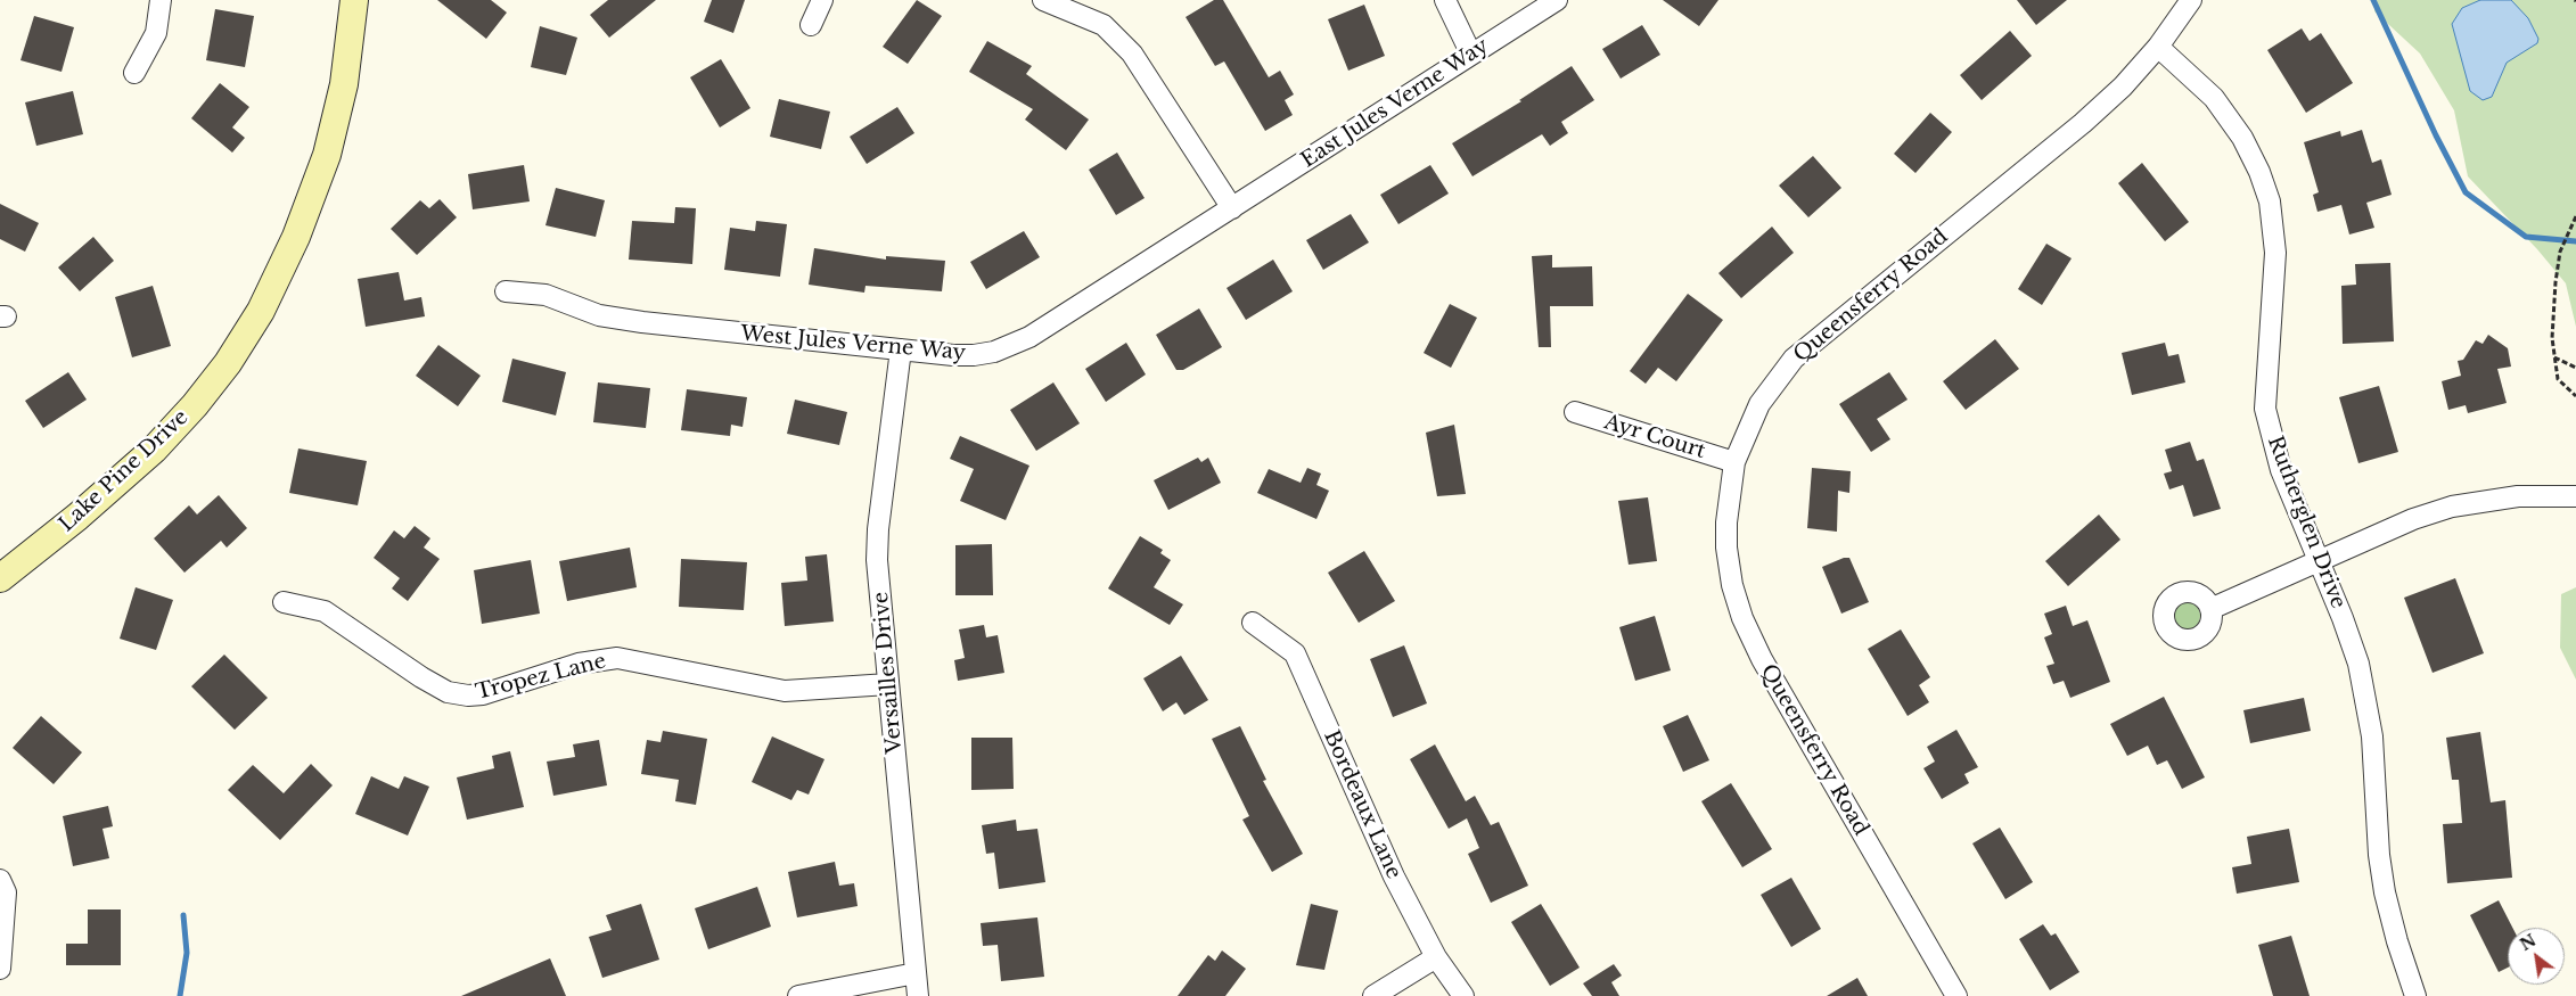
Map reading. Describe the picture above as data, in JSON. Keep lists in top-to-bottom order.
{
  "streets": {
    "main road": ["Lake Pine Drive"],
    "street": [
      "East Jules Verne Way",
      "Queensferry Road",
      "West Jules Verne Way",
      "Ayr Court",
      "Rutherglen Drive",
      "Versailles Drive",
      "Tropez Lane",
      "Bordeaux Lane"
    ]
  },
  "crossings": [
    ["East Jules Verne Way", "West Jules Verne Way"],
    ["Queensferry Road", "Ayr Court"],
    ["Queensferry Road", "Rutherglen Drive"],
    ["West Jules Verne Way", "Versailles Drive"],
    ["Versailles Drive", "Tropez Lane"]
  ],
  "north": "top left"
}
